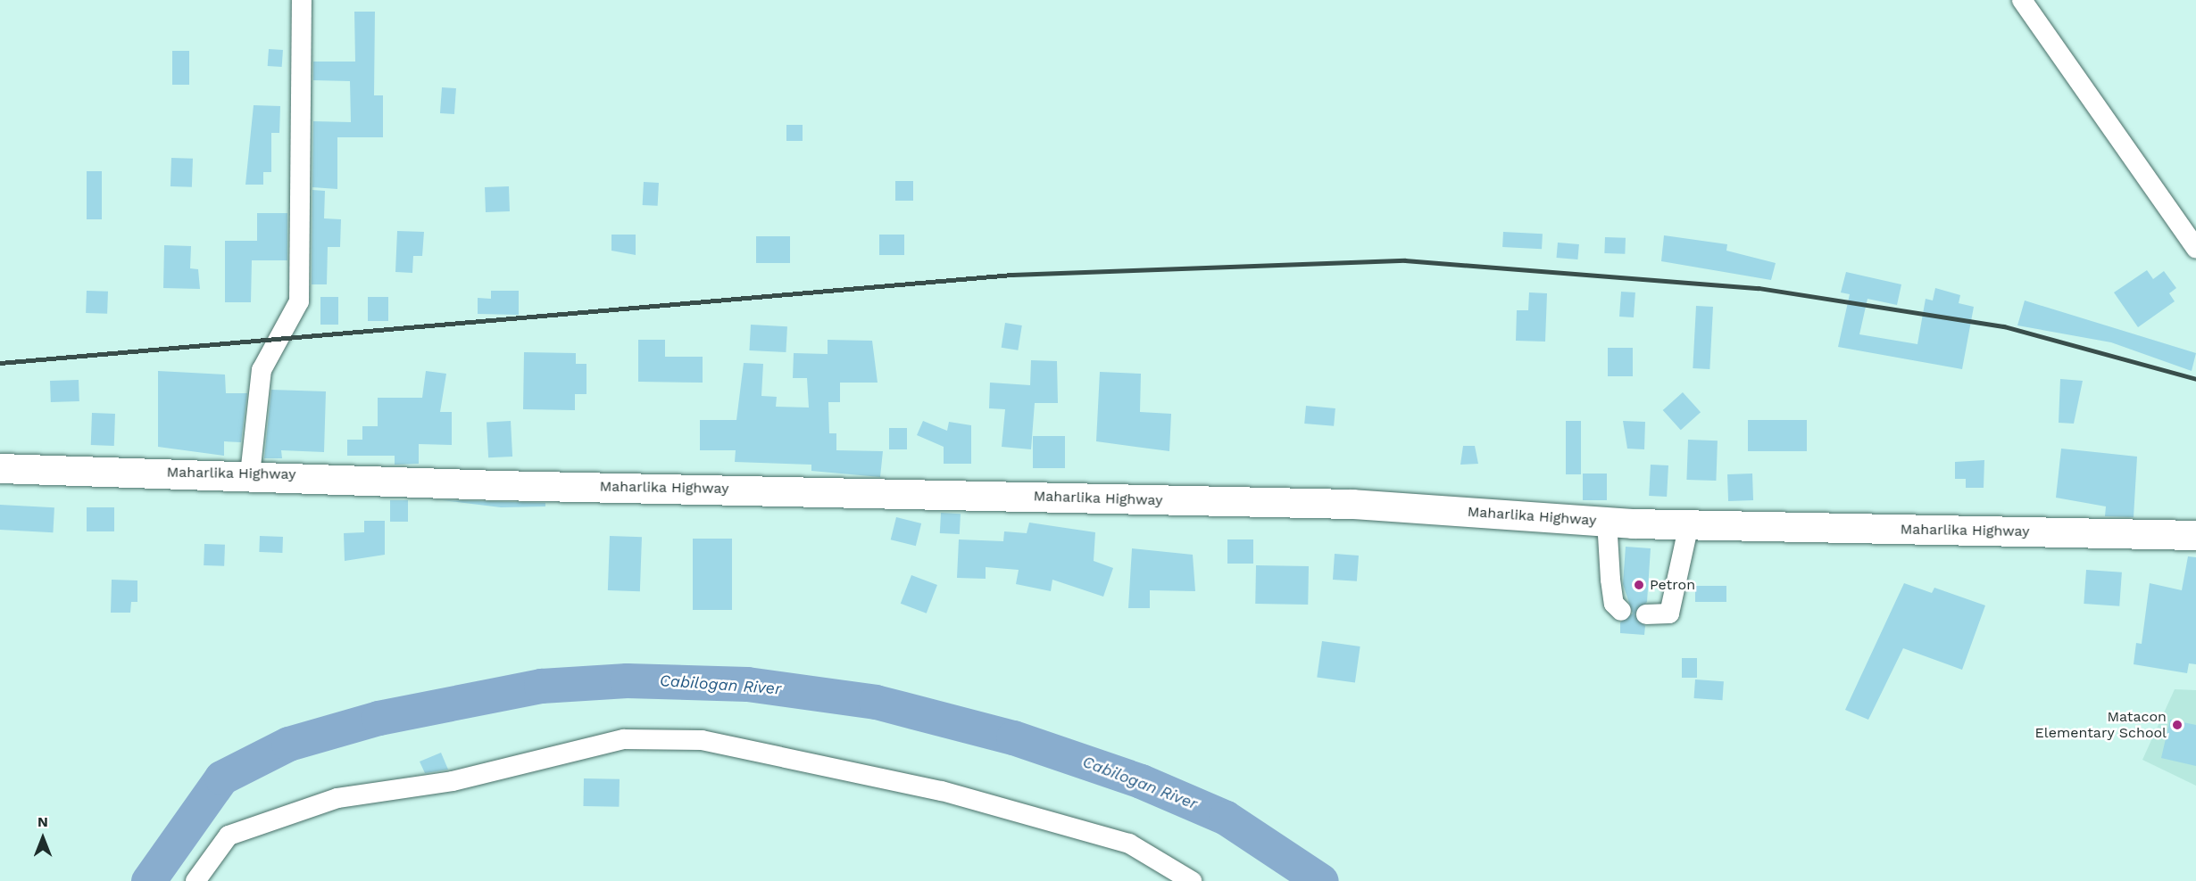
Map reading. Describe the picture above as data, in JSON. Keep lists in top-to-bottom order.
{
  "streets": {
    "highway": ["Maharlika Highway"]
  },
  "water": ["Cabilogan River"],
  "places": ["Petron", "Matacon Elementary School"],
  "north": "top"
}
